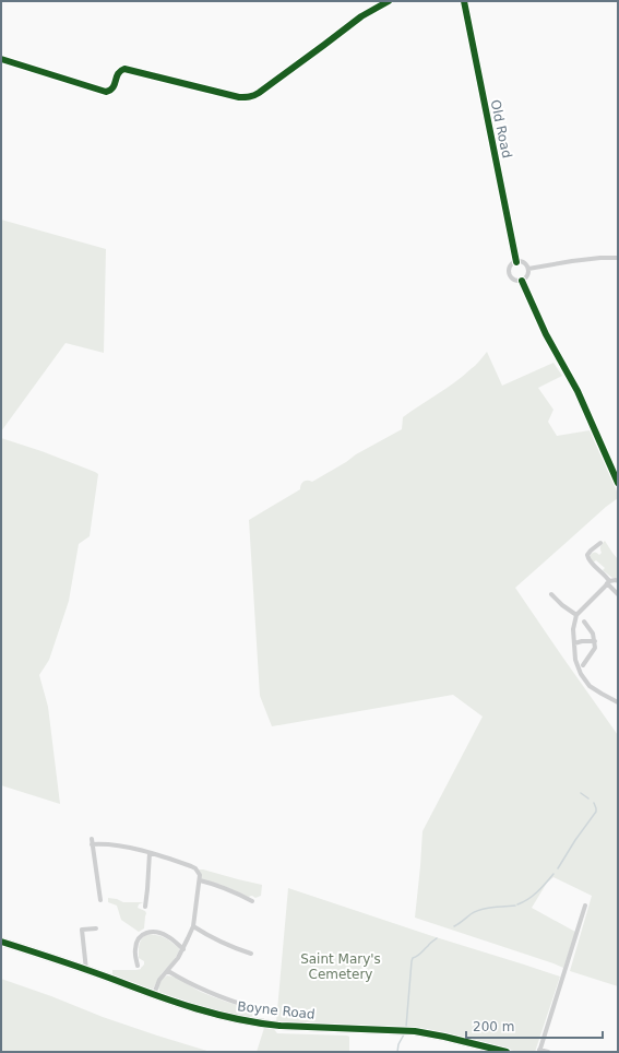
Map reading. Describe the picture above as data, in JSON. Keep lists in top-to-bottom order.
{
  "streets": {
    "street": ["Old Road", "Boyne Road"]
  },
  "parks": ["Saint Mary's Cemetery"],
  "scale_bar": "200 m"
}
